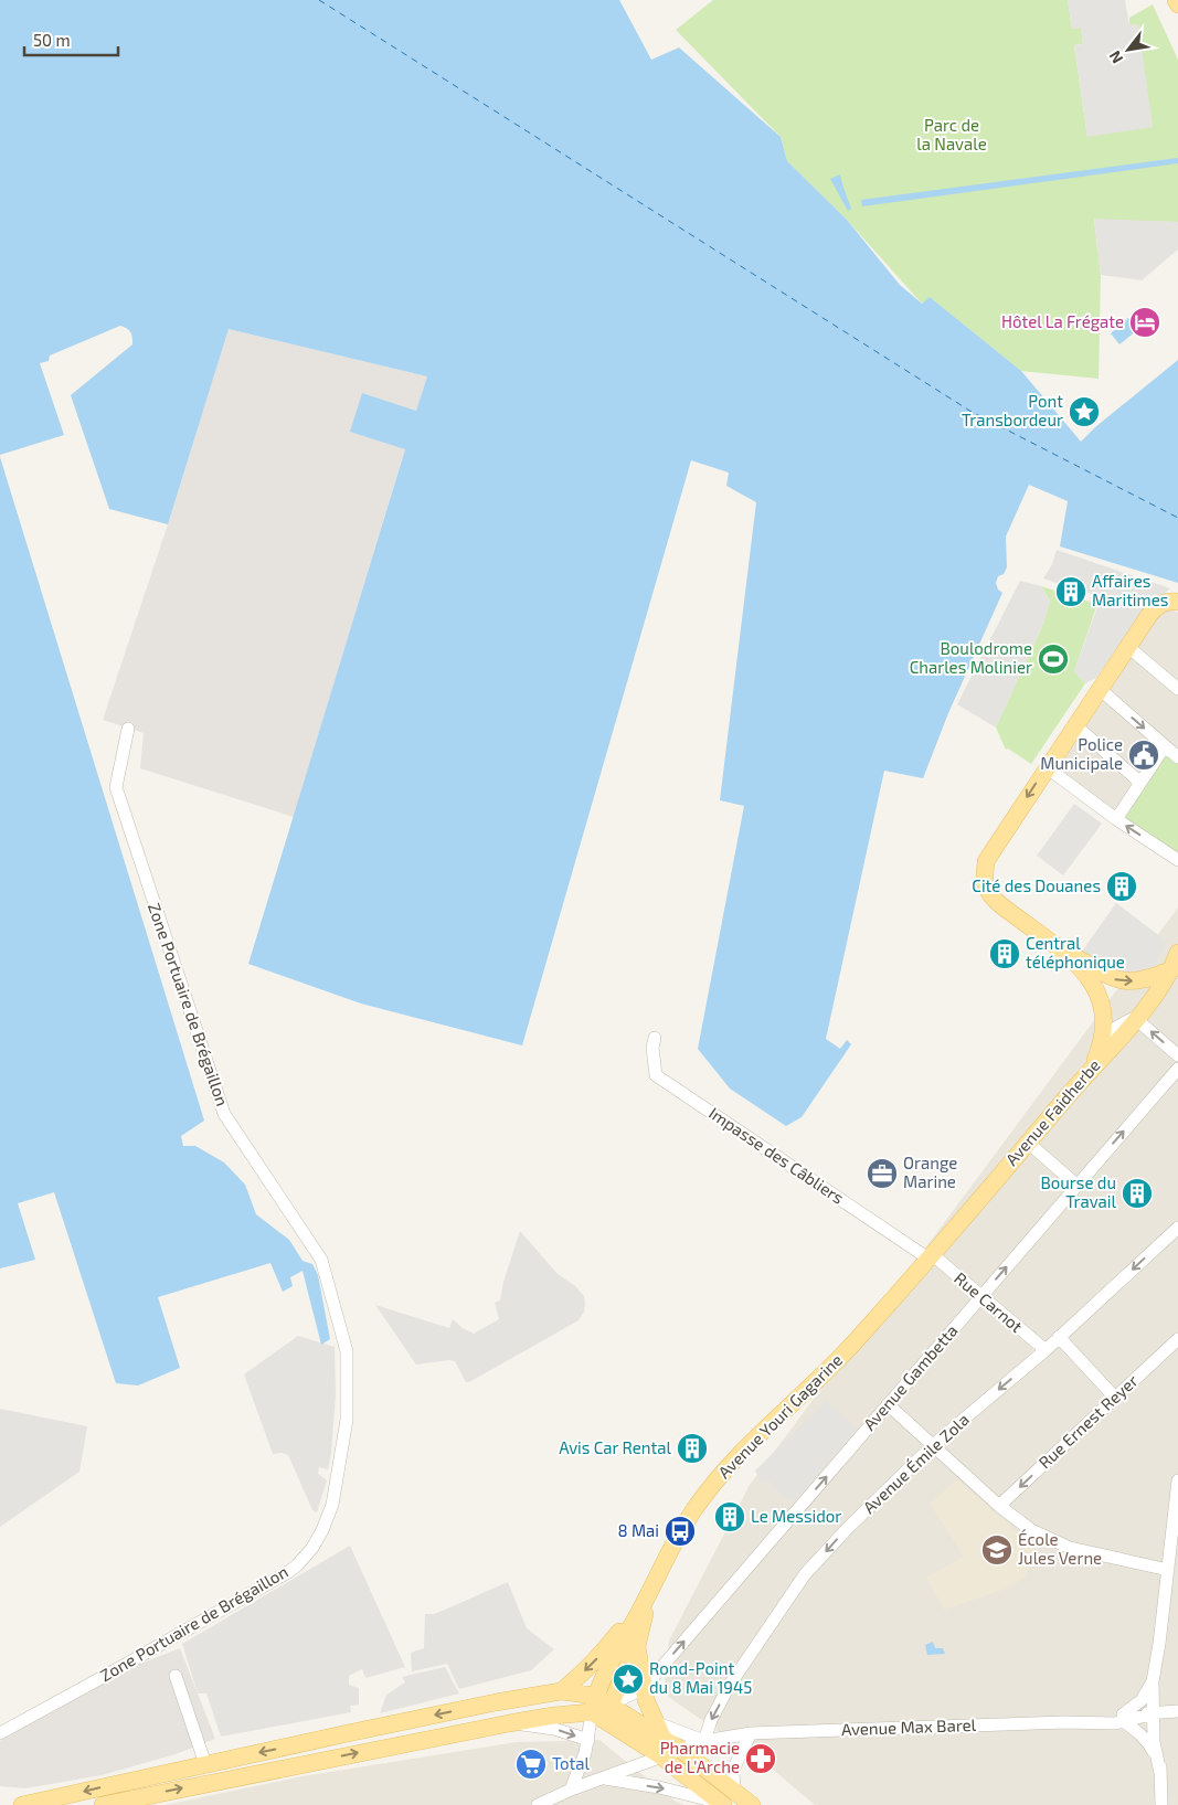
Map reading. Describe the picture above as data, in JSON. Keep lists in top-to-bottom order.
{
  "streets": {
    "main road": ["Avenue Faidherbe", "Avenue Youri Gagarine"],
    "street": [
      "Zone Portuaire de Brégaillon",
      "Impasse des Câbliers",
      "Rue Carnot",
      "Avenue Gambetta",
      "Rue Ernest Reyer",
      "Avenue Émile Zola",
      "Avenue Max Barel"
    ]
  },
  "crossings": [
    ["Avenue Faidherbe", "Impasse des Câbliers"],
    ["Avenue Faidherbe", "Rue Carnot"],
    ["Avenue Faidherbe", "Avenue Youri Gagarine"],
    ["Impasse des Câbliers", "Rue Carnot"],
    ["Impasse des Câbliers", "Avenue Youri Gagarine"],
    ["Rue Carnot", "Avenue Gambetta"],
    ["Rue Carnot", "Avenue Youri Gagarine"],
    ["Rue Carnot", "Avenue Émile Zola"],
    ["Avenue Émile Zola", "Avenue Max Barel"]
  ],
  "one_way": ["Avenue Gambetta", "Rue Ernest Reyer", "Avenue Émile Zola"],
  "parks": ["Parc de la Navale"],
  "places": {
    "hotel": ["Hôtel La Frégate"],
    "place": ["Pont Transbordeur", "Rond-Point du 8 Mai 1945"],
    "building": [
      "Affaires Maritimes",
      "Cité des Douanes",
      "Central téléphonique",
      "Bourse du Travail",
      "Avis Car Rental",
      "Le Messidor"
    ],
    "sports": ["Boulodrome Charles Molinier"],
    "public building": ["Police Municipale"],
    "office": ["Orange Marine"],
    "bus stop": ["8 Mai"],
    "school or university": ["École Jules Verne"],
    "pharmacy": ["Pharmacie de L'Arche"],
    "supermarket": ["Total"]
  },
  "scale_bar": "50 m",
  "north": "bottom left"
}
